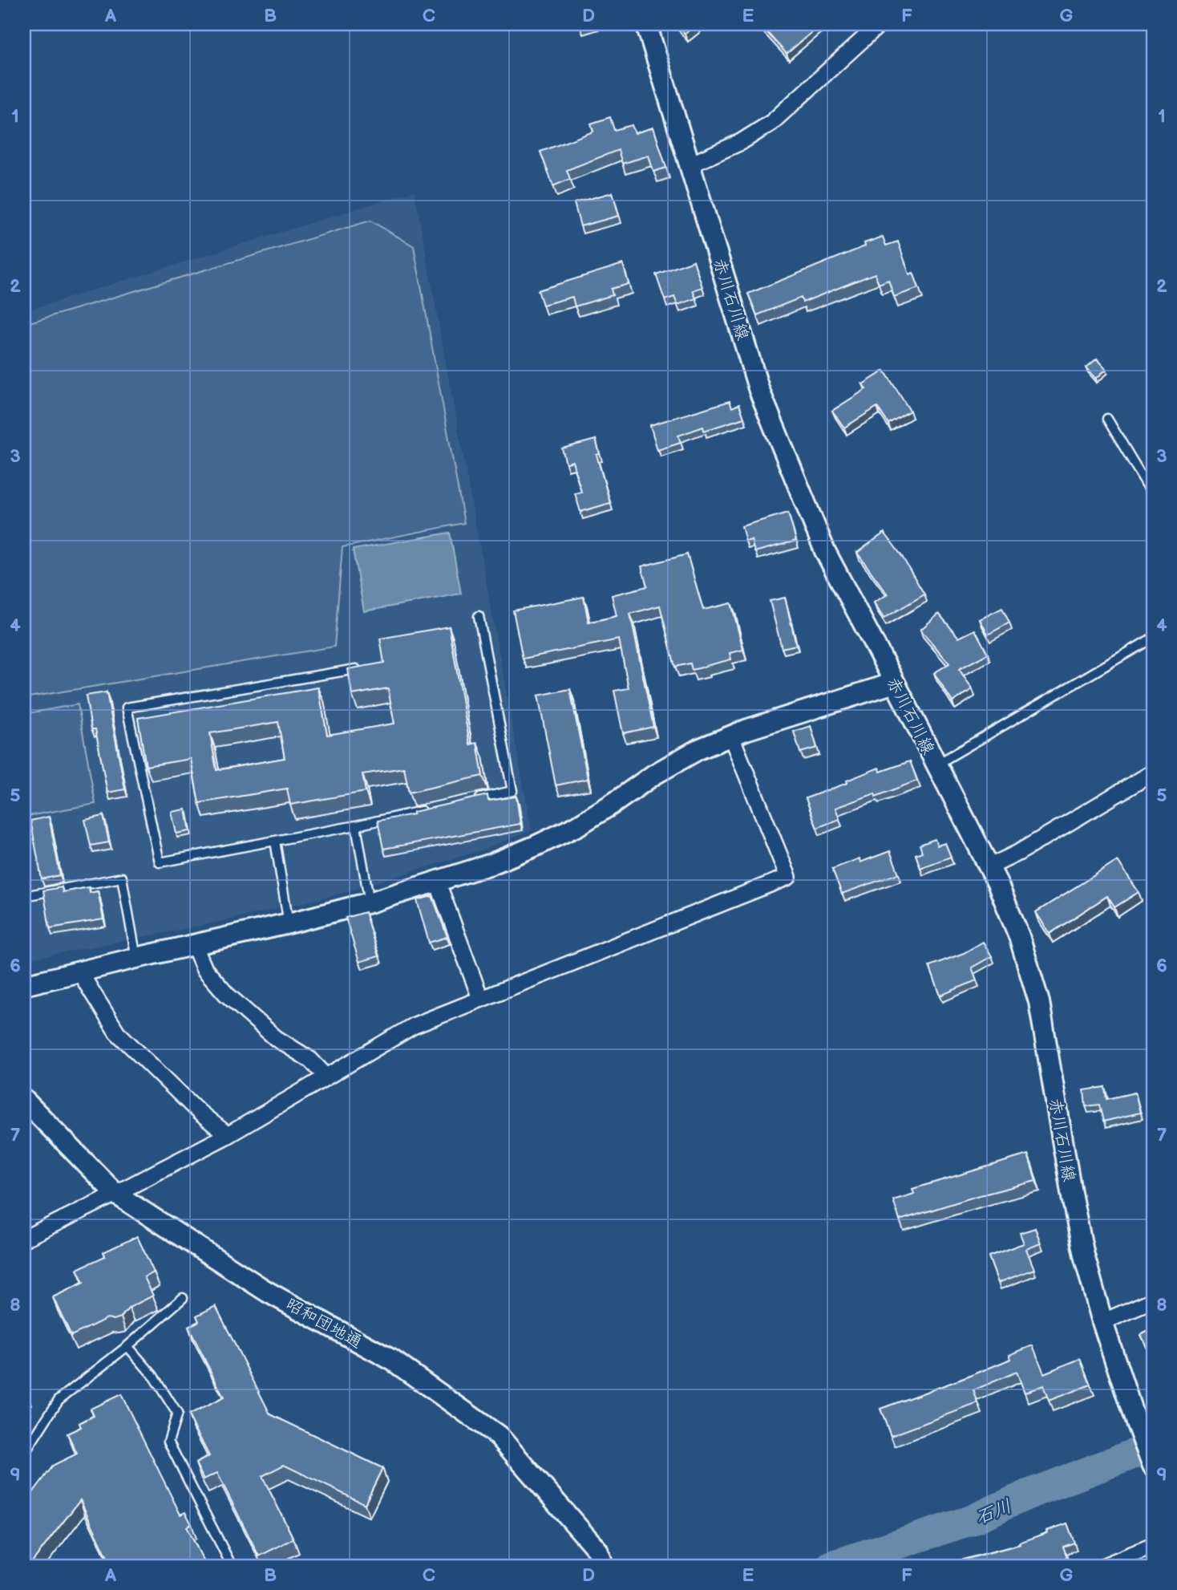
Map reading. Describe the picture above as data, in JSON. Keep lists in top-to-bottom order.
{
  "streets": {
    "street": ["赤川石川線", "昭和団地通"]
  },
  "water": ["石川"],
  "grid": {
    "columns": [
      "A",
      "B",
      "C",
      "D",
      "E",
      "F",
      "G"
    ],
    "rows": [
      "1",
      "2",
      "3",
      "4",
      "5",
      "6",
      "7",
      "8",
      "9"
    ]
  }
}
